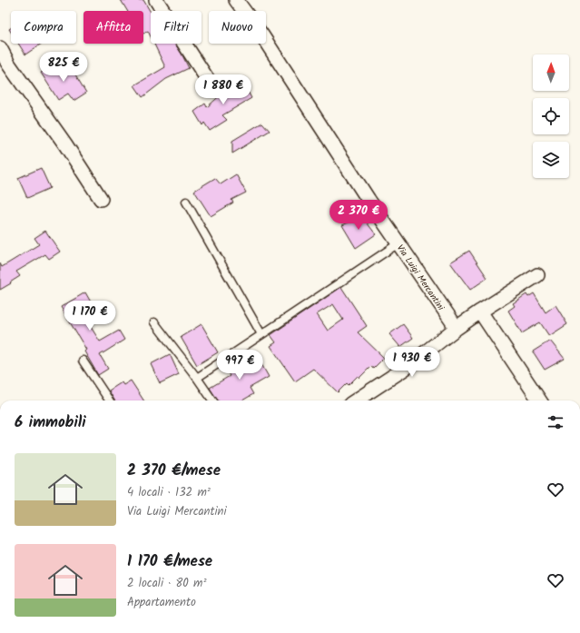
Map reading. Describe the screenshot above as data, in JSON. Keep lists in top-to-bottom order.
{
  "streets": {
    "street": ["Via Luigi Mercantini"]
  },
  "north": "top",
  "page": {
    "chip": [
      "Compra",
      "Affitta",
      "Filtri",
      "Nuovo"
    ],
    "price": [
      "825 €",
      "1 880 €",
      "2 370 €",
      "1 170 €",
      "1 930 €",
      "997 €"
    ],
    "heading": "6 immobili",
    "list": [
      {
        "name": "2 370 €/mese",
        "note": "4 locali · 132 m² · Via Luigi Mercantini"
      },
      {
        "name": "1 170 €/mese",
        "note": "2 locali · 80 m² · Appartamento"
      }
    ]
  }
}
